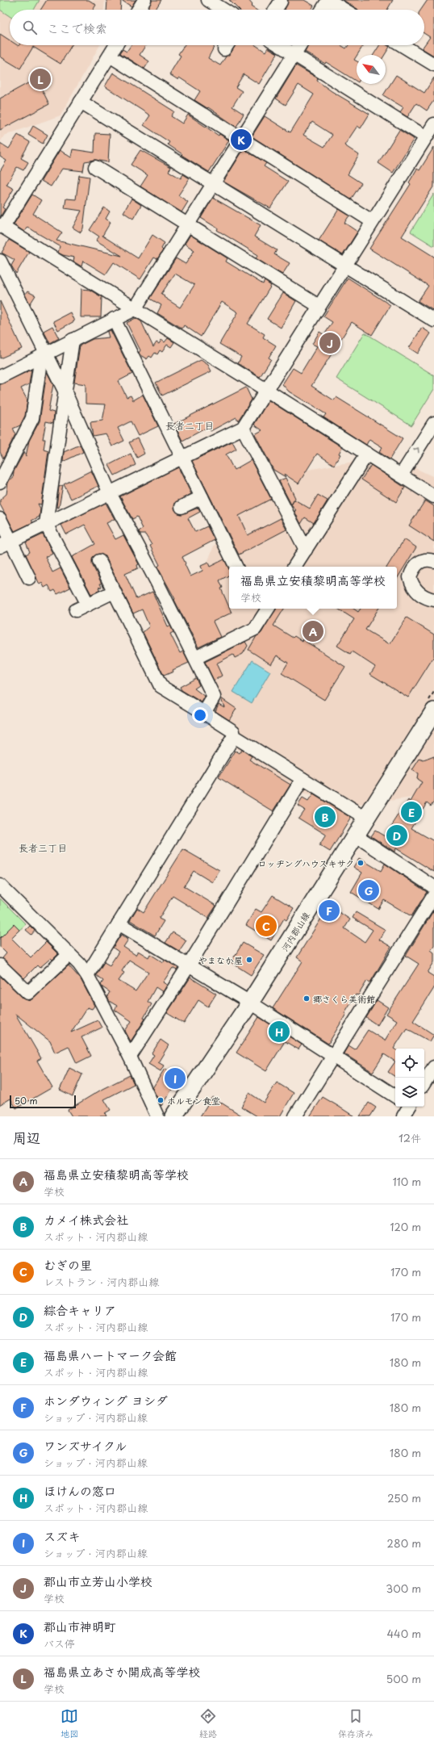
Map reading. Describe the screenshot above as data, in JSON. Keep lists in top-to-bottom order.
{
  "streets": {
    "main road": ["河内郡山線"]
  },
  "districts": ["長者二丁目", "長者三丁目"],
  "places": [
    "ロッヂングハウスキサク",
    "やまなか屋",
    "郷さくら美術館",
    "ホルモン食堂"
  ],
  "scale_bar": "50 m",
  "north": "top left",
  "page": {
    "search": "ここで検索",
    "pins": [
      "L",
      "K",
      "J",
      "A",
      "E",
      "B",
      "D",
      "G",
      "F",
      "C",
      "H",
      "I"
    ],
    "popup": ["福島県立安積黎明高等学校", "学校"],
    "scale": "50 m",
    "heading": ["周辺", "12件"],
    "list": [
      {
        "mark": "A",
        "name": "福島県立安積黎明高等学校",
        "note": "学校",
        "value": "110 m"
      },
      {
        "mark": "B",
        "name": "カメイ株式会社",
        "note": "スポット · 河内郡山線",
        "value": "120 m"
      },
      {
        "mark": "C",
        "name": "むぎの里",
        "note": "レストラン · 河内郡山線",
        "value": "170 m"
      },
      {
        "mark": "D",
        "name": "綜合キャリア",
        "note": "スポット · 河内郡山線",
        "value": "170 m"
      },
      {
        "mark": "E",
        "name": "福島県ハートマーク会館",
        "note": "スポット · 河内郡山線",
        "value": "180 m"
      },
      {
        "mark": "F",
        "name": "ホンダウィング ヨシダ",
        "note": "ショップ · 河内郡山線",
        "value": "180 m"
      },
      {
        "mark": "G",
        "name": "ワンズサイクル",
        "note": "ショップ · 河内郡山線",
        "value": "180 m"
      },
      {
        "mark": "H",
        "name": "ほけんの窓口",
        "note": "スポット · 河内郡山線",
        "value": "250 m"
      },
      {
        "mark": "I",
        "name": "スズキ",
        "note": "ショップ · 河内郡山線",
        "value": "280 m"
      },
      {
        "mark": "J",
        "name": "郡山市立芳山小学校",
        "note": "学校",
        "value": "300 m"
      },
      {
        "mark": "K",
        "name": "郡山市神明町",
        "note": "バス停",
        "value": "440 m"
      },
      {
        "mark": "L",
        "name": "福島県立あさか開成高等学校",
        "note": "学校",
        "value": "500 m"
      }
    ],
    "nav": ["地図", "経路", "保存済み"]
  }
}
